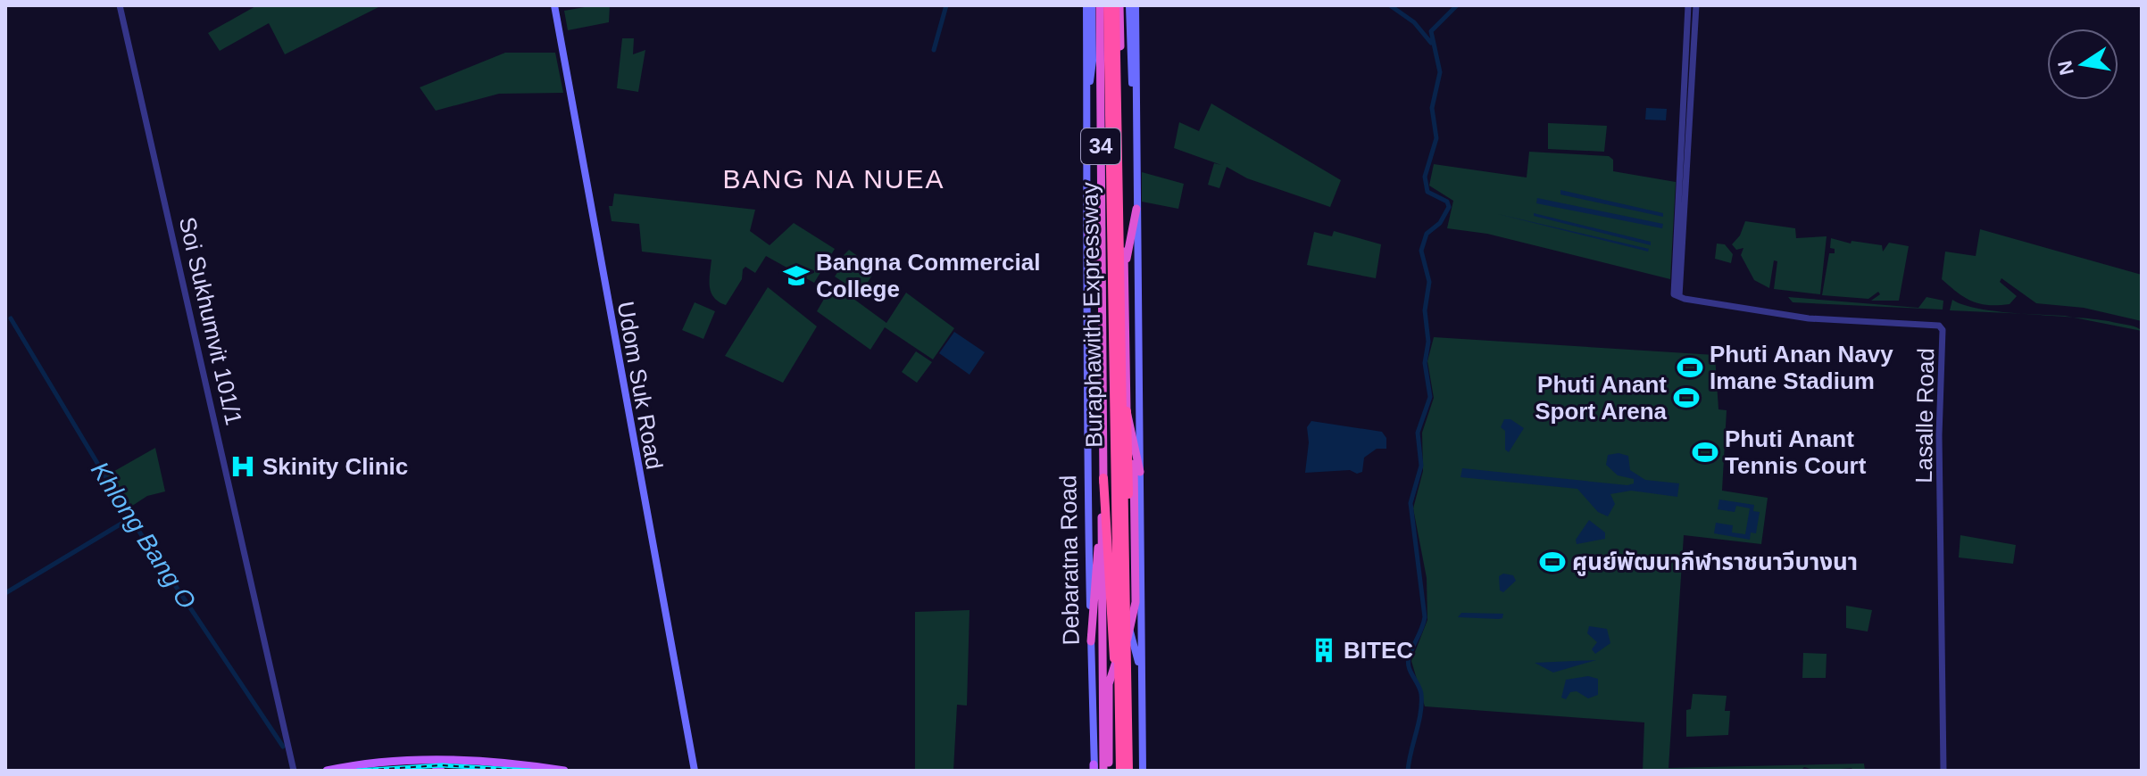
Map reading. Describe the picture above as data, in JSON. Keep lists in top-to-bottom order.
{
  "streets": {
    "highway": ["34", "Buraphawithi Expressway", "Debaratna Road"],
    "main road": ["Udom Suk Road"],
    "street": ["Soi Sukhumvit 101/1", "Lasalle Road"]
  },
  "crossings": [
    ["34", "Buraphawithi Expressway"]
  ],
  "districts": ["BANG NA NUEA"],
  "water": ["Khlong Bang O"],
  "places": {
    "school or university": ["Bangna Commercial College"],
    "sports": [
      "Phuti Anan Navy Imane Stadium",
      "Phuti Anant Sport Arena",
      "Phuti Anant Tennis Court",
      "ศูนย์พัฒนากีฬาราชนาวีบางนา"
    ],
    "hospital": ["Skinity Clinic"],
    "building": ["BITEC"]
  },
  "north": "left"
}
